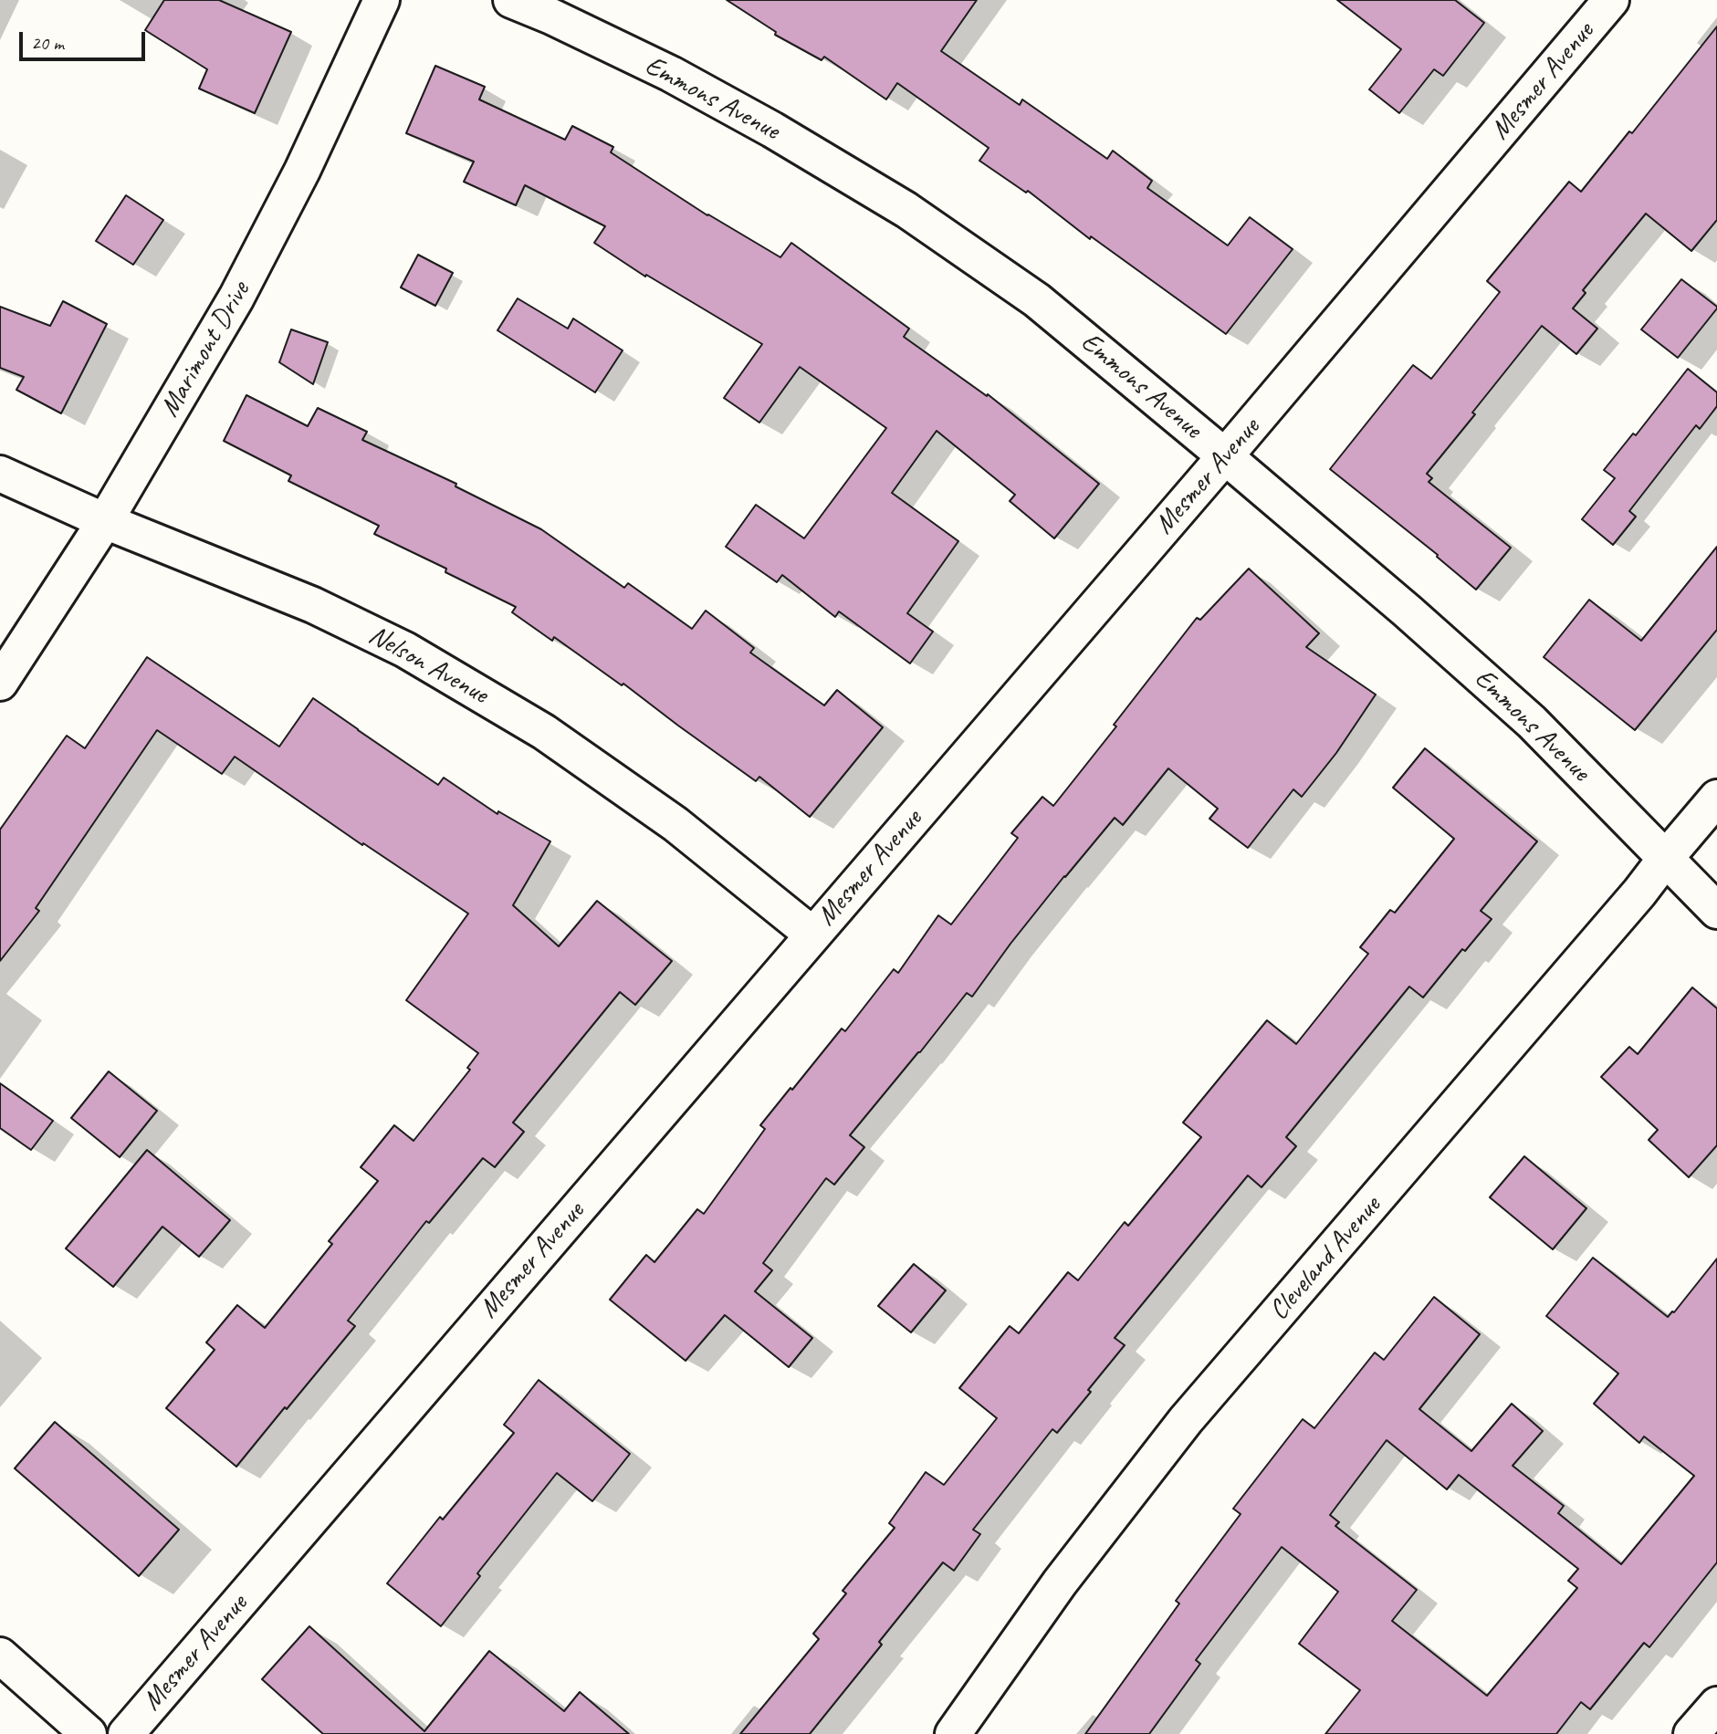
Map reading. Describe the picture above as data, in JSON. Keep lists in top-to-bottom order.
{
  "streets": {
    "street": [
      "Mesmer Avenue",
      "Emmons Avenue",
      "Marimont Drive",
      "Nelson Avenue",
      "Cleveland Avenue"
    ]
  },
  "crossings": [
    ["Mesmer Avenue", "Emmons Avenue"],
    ["Mesmer Avenue", "Nelson Avenue"],
    ["Emmons Avenue", "Cleveland Avenue"],
    ["Marimont Drive", "Nelson Avenue"]
  ],
  "scale_bar": "20 m"
}
